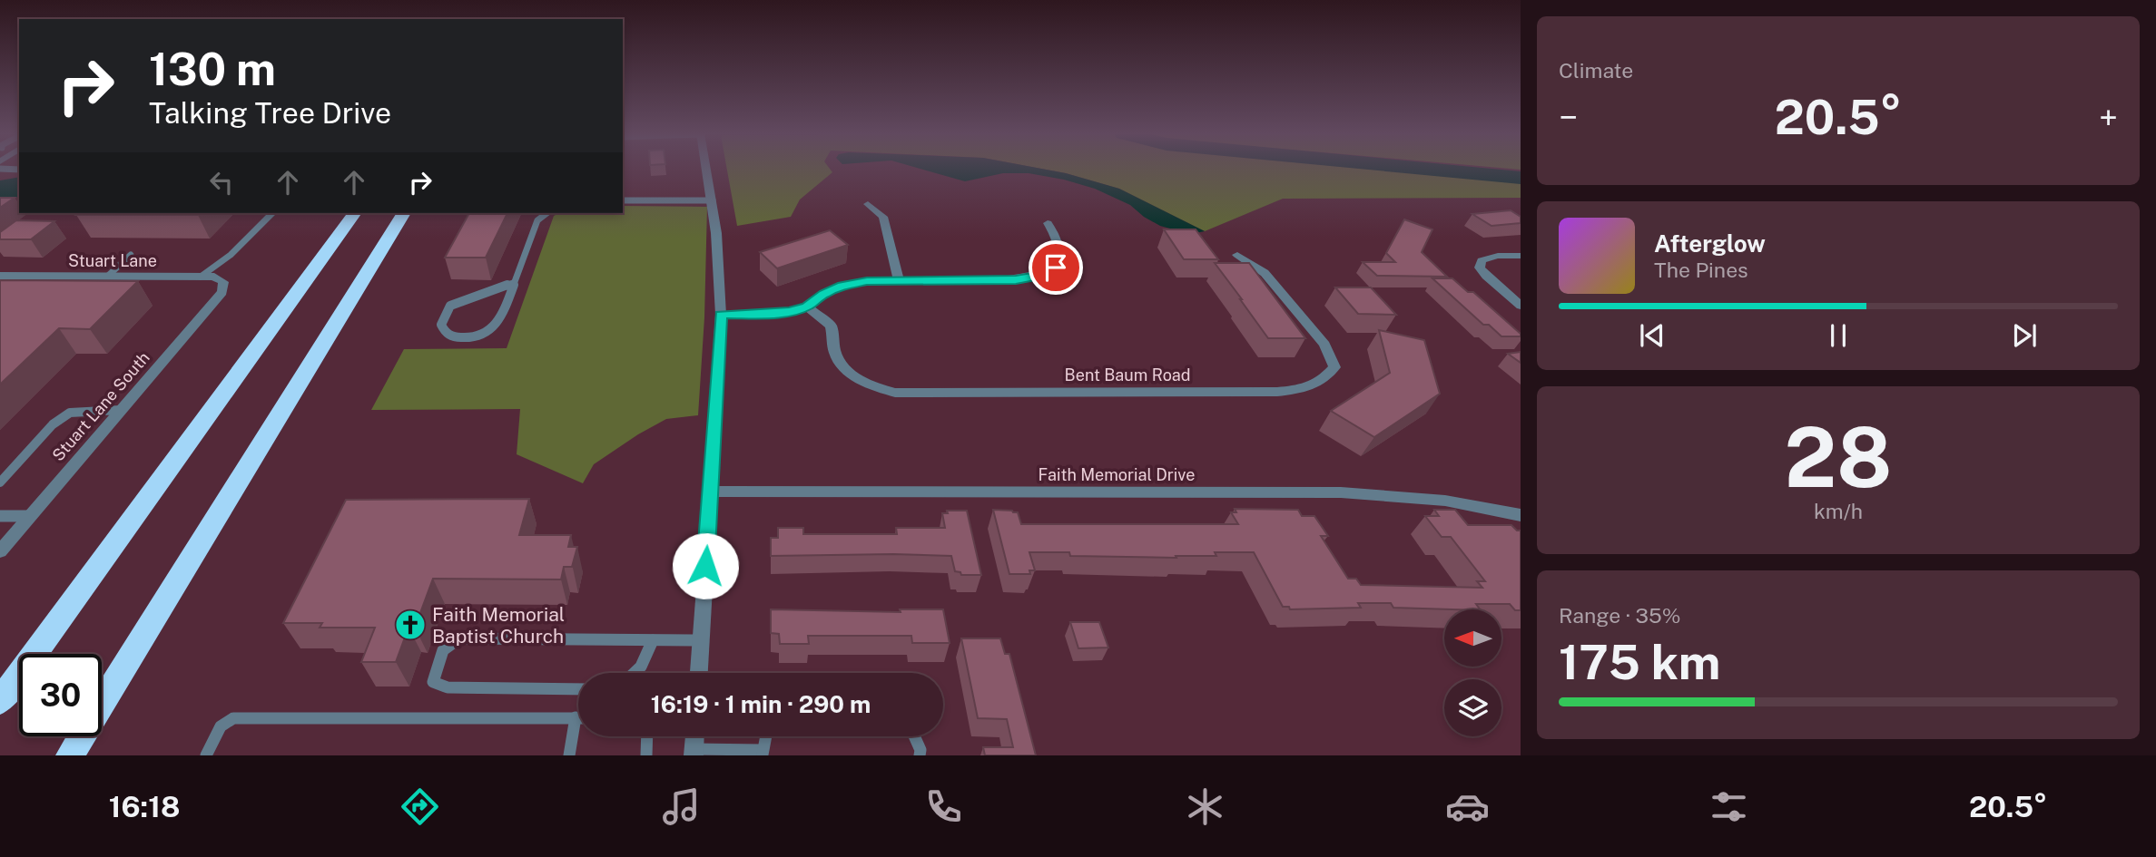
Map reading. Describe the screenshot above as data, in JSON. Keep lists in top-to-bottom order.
{
  "streets": {
    "street": [
      "Stuart Lane",
      "Bent Baum Road",
      "Stuart Lane South",
      "Faith Memorial Drive"
    ]
  },
  "crossings": [
    ["Stuart Lane", "Stuart Lane South"]
  ],
  "places": {
    "church": ["Faith Memorial Baptist Church"]
  },
  "north": "left",
  "page": {
    "tile": [
      "Climate",
      ["28", "km/h"],
      ["Range · 35%", "175 km"]
    ],
    "turn": ["130 m", "Talking Tree Drive"],
    "heat": ["−", "20.5°", "+"],
    "song": ["Afterglow", "The Pines"],
    "limit": "30",
    "trip": "16:19 · 1 min · 290 m",
    "tabs": ["16:18", "20.5°"]
  }
}
